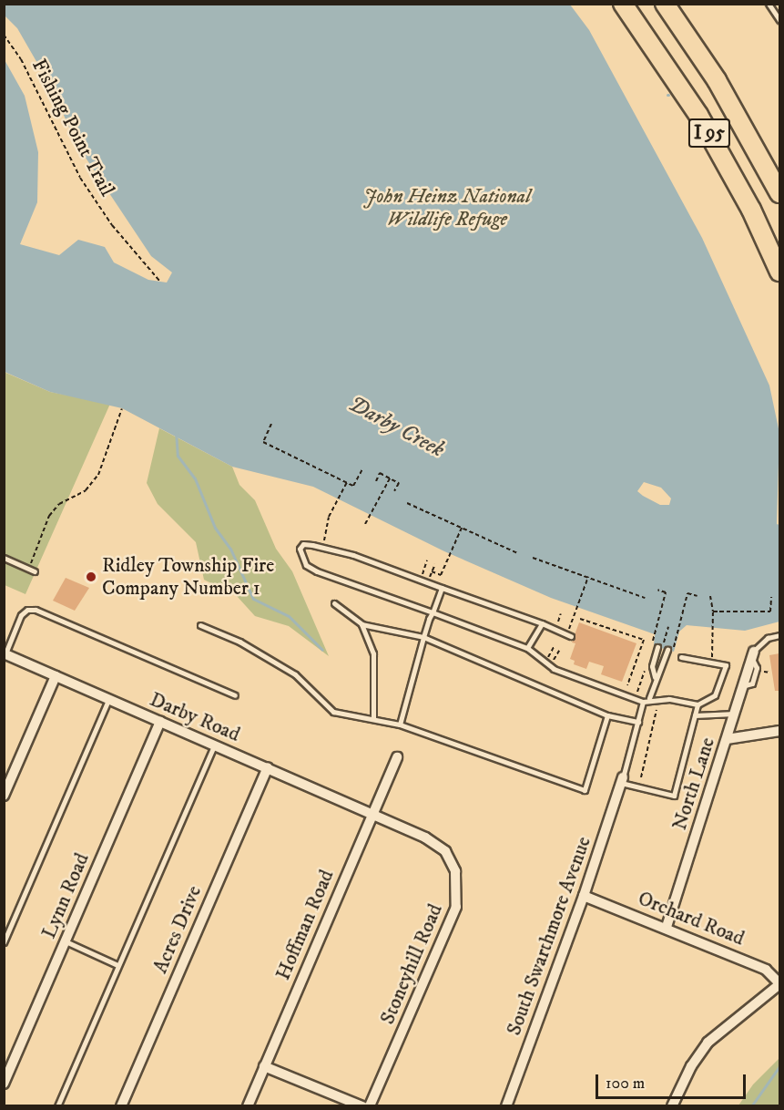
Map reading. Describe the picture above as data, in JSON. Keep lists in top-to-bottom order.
{
  "streets": {
    "highway": ["I 95"],
    "street": [
      "Darby Road",
      "North Lane",
      "Lynn Road",
      "Orchard Road",
      "Hoffman Road",
      "Acres Drive",
      "South Swarthmore Avenue",
      "Stoneyhill Road"
    ],
    "path": ["Fishing Point Trail"]
  },
  "crossings": [
    ["Darby Road", "Lynn Road"],
    ["Darby Road", "Hoffman Road"],
    ["Darby Road", "Acres Drive"],
    ["Darby Road", "Stoneyhill Road"],
    ["North Lane", "Orchard Road"],
    ["Orchard Road", "South Swarthmore Avenue"],
    ["Hoffman Road", "Stoneyhill Road"]
  ],
  "water": ["Darby Creek"],
  "parks": ["John Heinz National Wildlife Refuge"],
  "places": ["Ridley Township Fire Company Number 1"],
  "scale_bar": "100 m"
}
